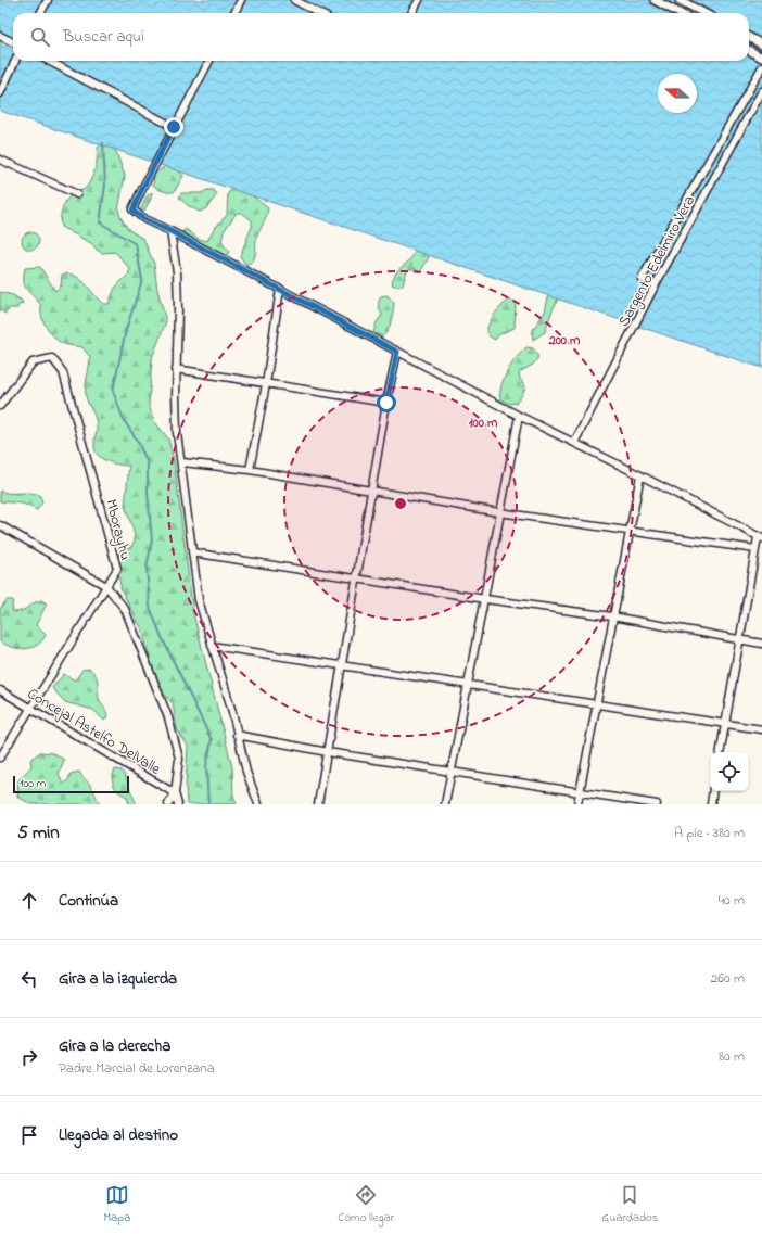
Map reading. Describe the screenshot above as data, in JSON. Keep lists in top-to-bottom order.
{
  "streets": {
    "street": ["Sargento Edelmiro Vera", "Mborayhu", "Concejal Astelfo DelValle"]
  },
  "crossings": [
    ["Mborayhu", "Concejal Astelfo DelValle"]
  ],
  "scale_bar": "100 m",
  "north": "left",
  "page": {
    "search": "Buscar aquí",
    "scale": "100 m",
    "heading": ["5 min", "A pie · 380 m"],
    "list": [
      ["Continúa", "40 m"],
      ["Gira a la izquierda", "260 m"],
      ["Gira a la derecha", "Padre Marcial de Lorenzana", "80 m"],
      "Llegada al destino"
    ],
    "nav": ["Mapa", "Cómo llegar", "Guardados"]
  },
  "rings": ["200 m", "100 m"]
}
